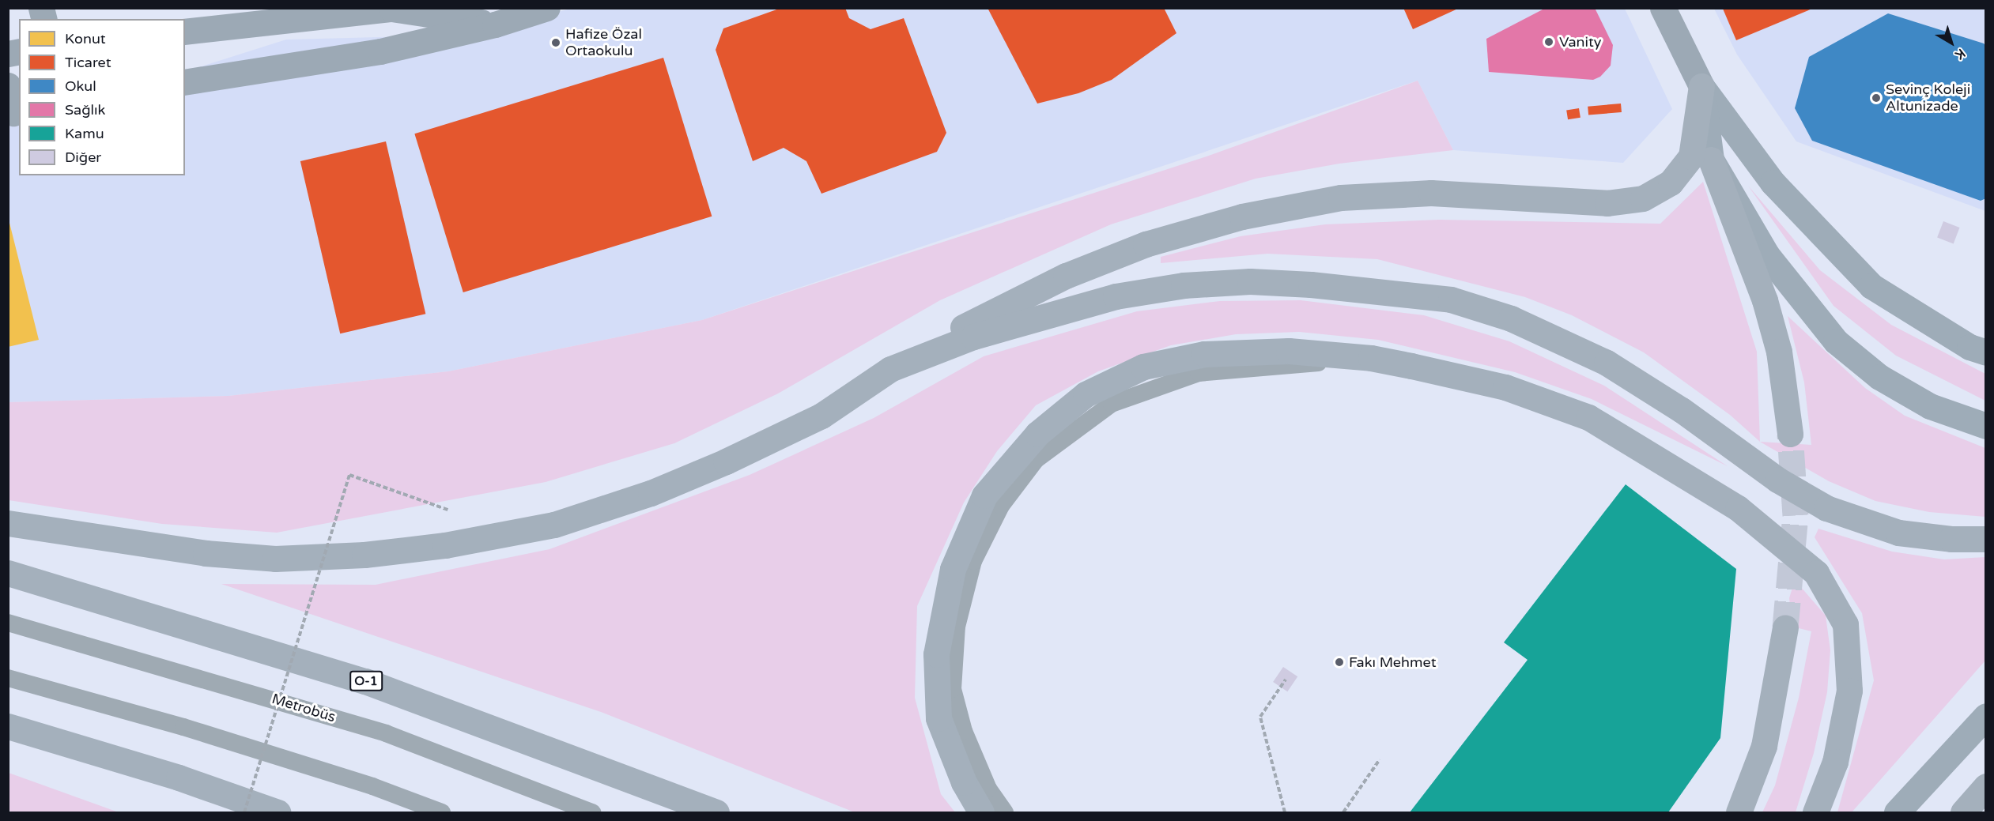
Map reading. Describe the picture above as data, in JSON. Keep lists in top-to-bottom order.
{
  "streets": {
    "highway": ["O-1"],
    "lane": ["Metrobüs"]
  },
  "places": [
    "Vanity",
    "Hafize Özal Ortaokulu",
    "Sevinç Koleji Altunizade",
    "Fakı Mehmet"
  ],
  "legend": [
    "Konut",
    "Ticaret",
    "Okul",
    "Sağlık",
    "Kamu",
    "Diğer"
  ],
  "north": "bottom right"
}
